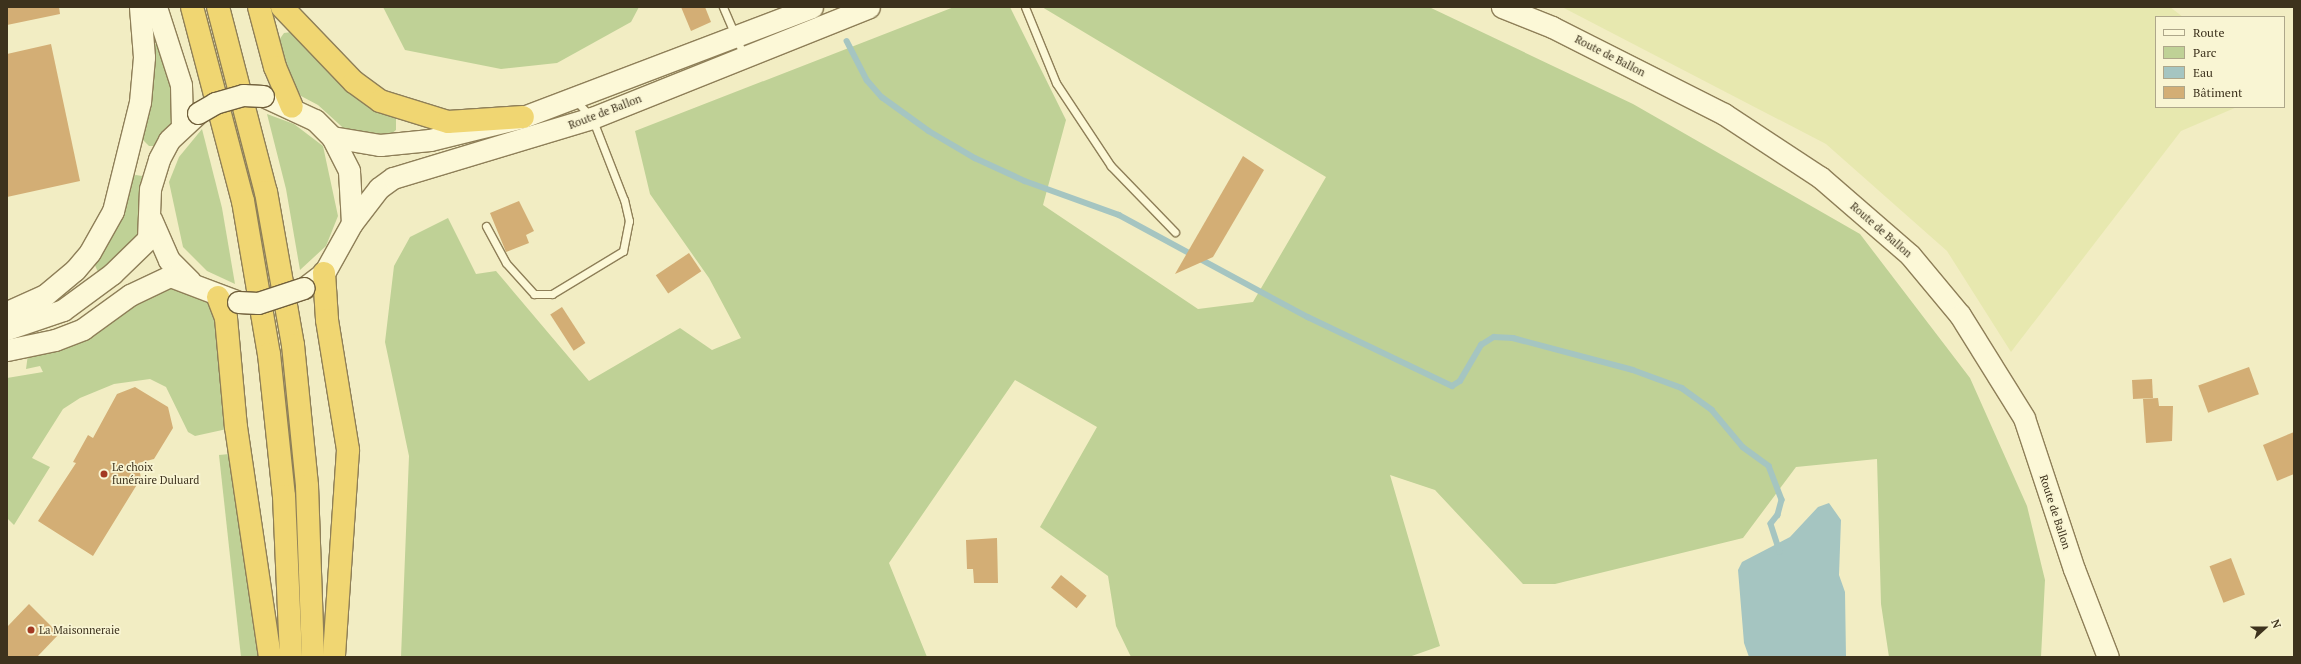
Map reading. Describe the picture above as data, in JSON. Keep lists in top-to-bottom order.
{
  "streets": {
    "main road": ["Route de Ballon"]
  },
  "places": ["Le choix funéraire Duluard", "La Maisonneraie"],
  "legend": [
    "Route",
    "Parc",
    "Eau",
    "Bâtiment"
  ],
  "north": "right"
}
